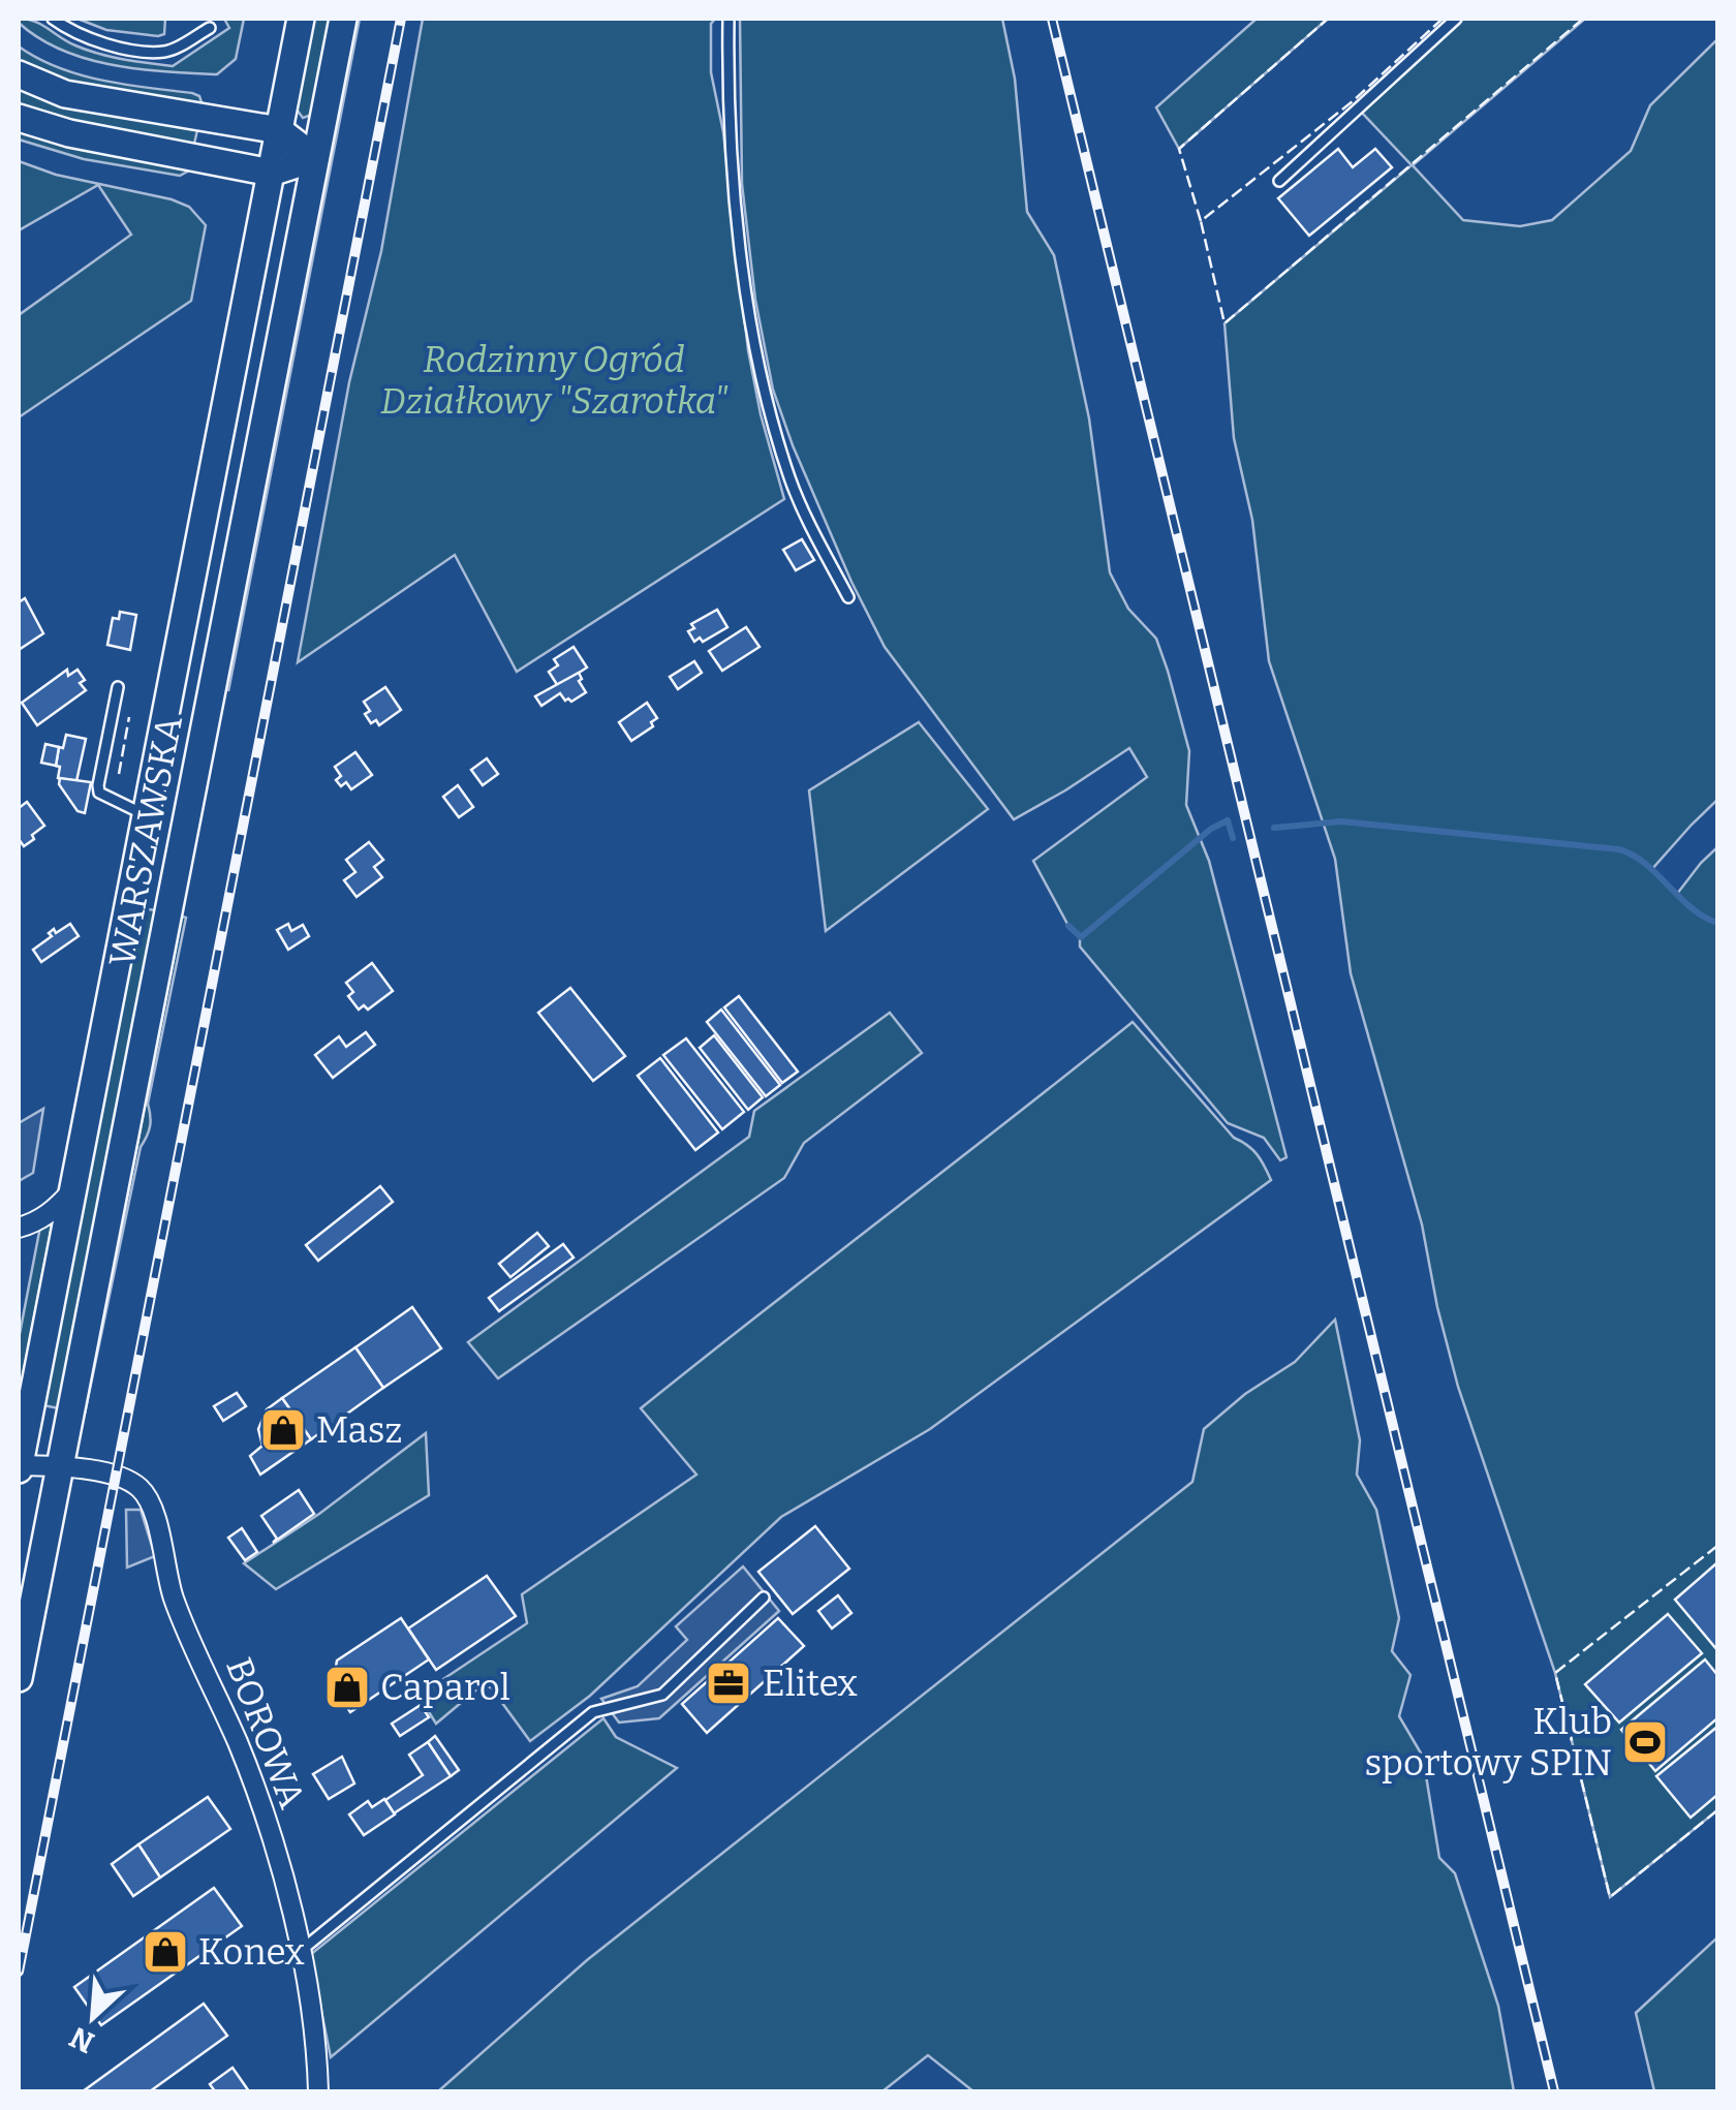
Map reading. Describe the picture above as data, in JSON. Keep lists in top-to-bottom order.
{
  "streets": {
    "main road": ["WARSZAWSKA"],
    "street": ["BOROWA"]
  },
  "crossings": [
    ["WARSZAWSKA", "BOROWA"]
  ],
  "parks": ["Rodzinny Ogród Działkowy \"Szarotka\""],
  "places": {
    "shop": ["Masz", "Caparol", "Konex"],
    "office": ["Elitex"],
    "sports": ["Klub sportowy SPIN"]
  },
  "north": "bottom left"
}
